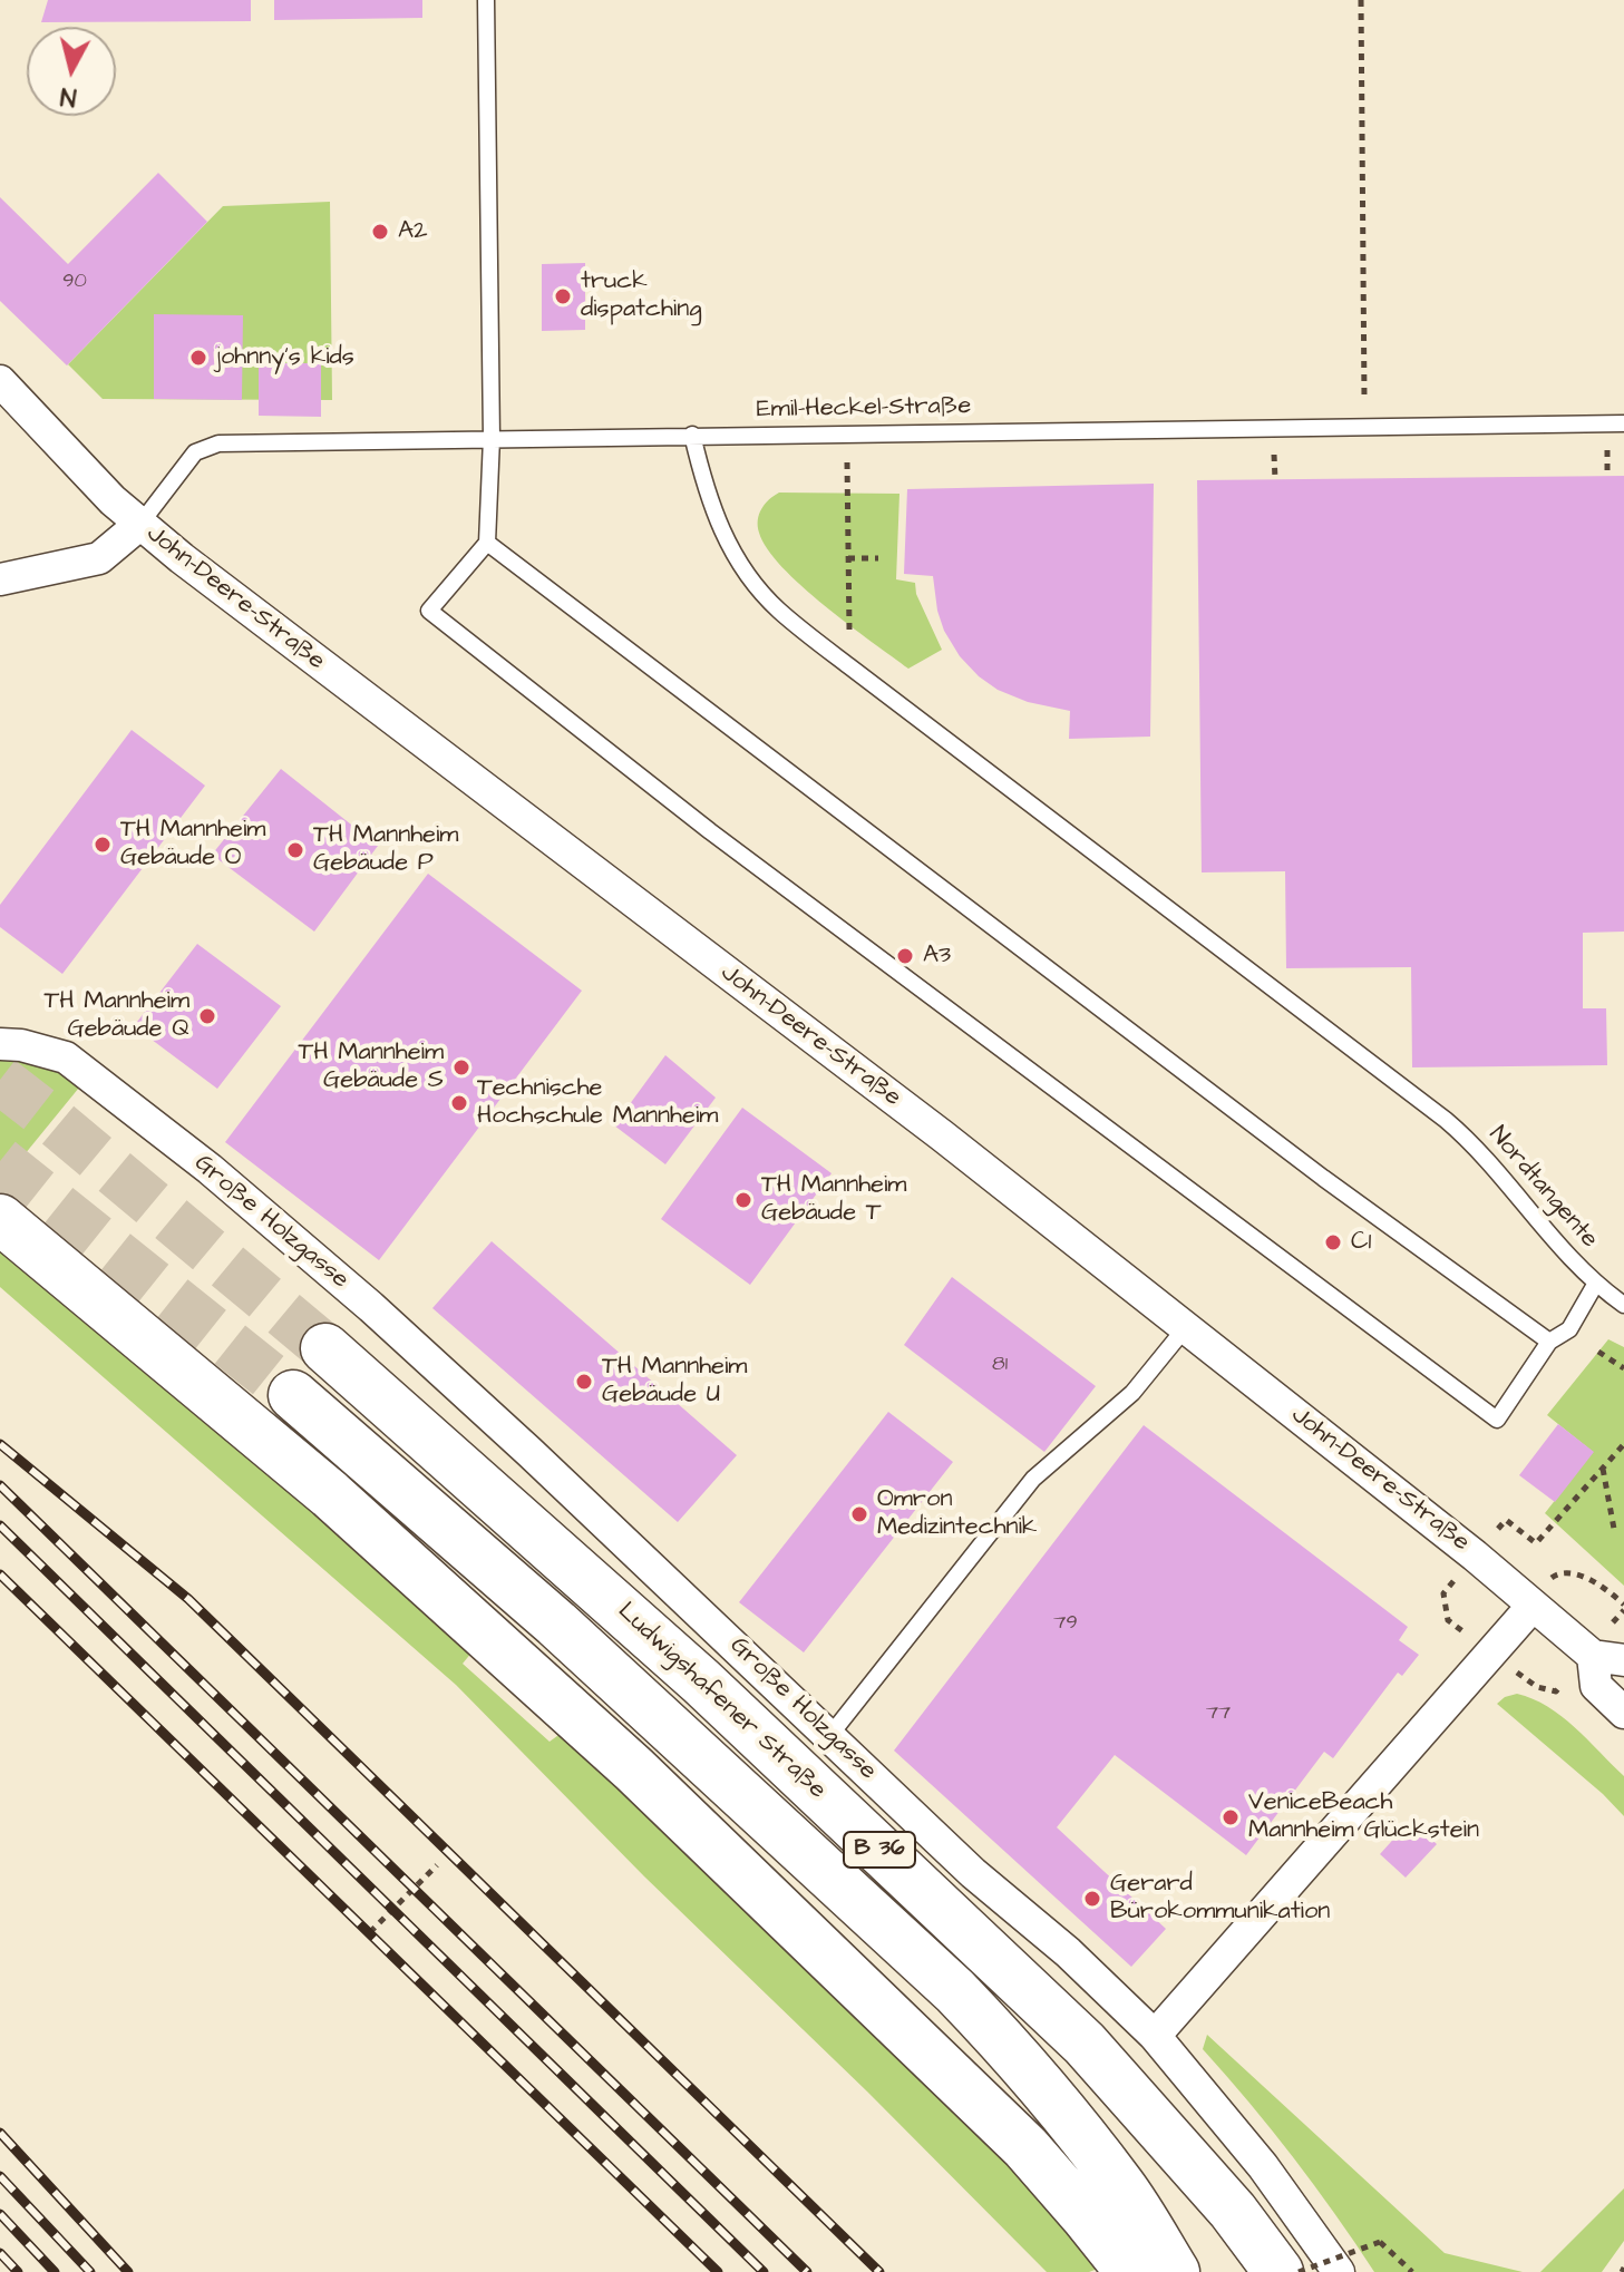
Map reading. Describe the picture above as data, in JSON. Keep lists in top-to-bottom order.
{
  "streets": {
    "main road": ["Ludwigshafener Straße", "B 36"],
    "street": ["John-Deere-Straße", "Große Holzgasse"],
    "lane": ["Emil-Heckel-Straße", "Nordtangente"]
  },
  "crossings": [
    ["Emil-Heckel-Straße", "John-Deere-Straße"],
    ["Emil-Heckel-Straße", "Nordtangente"]
  ],
  "places": [
    "A2",
    "truck dispatching",
    "johnny's kids",
    "TH Mannheim Gebäude O",
    "TH Mannheim Gebäude P",
    "A3",
    "TH Mannheim Gebäude Q",
    "TH Mannheim Gebäude S",
    "Technische Hochschule Mannheim",
    "TH Mannheim Gebäude T",
    "C1",
    "TH Mannheim Gebäude U",
    "Omron Medizintechnik",
    "VeniceBeach Mannheim Glückstein",
    "Gerard Bürokommunikation"
  ],
  "house_numbers": [
    "90",
    "81",
    "79",
    "77"
  ],
  "north": "bottom"
}
